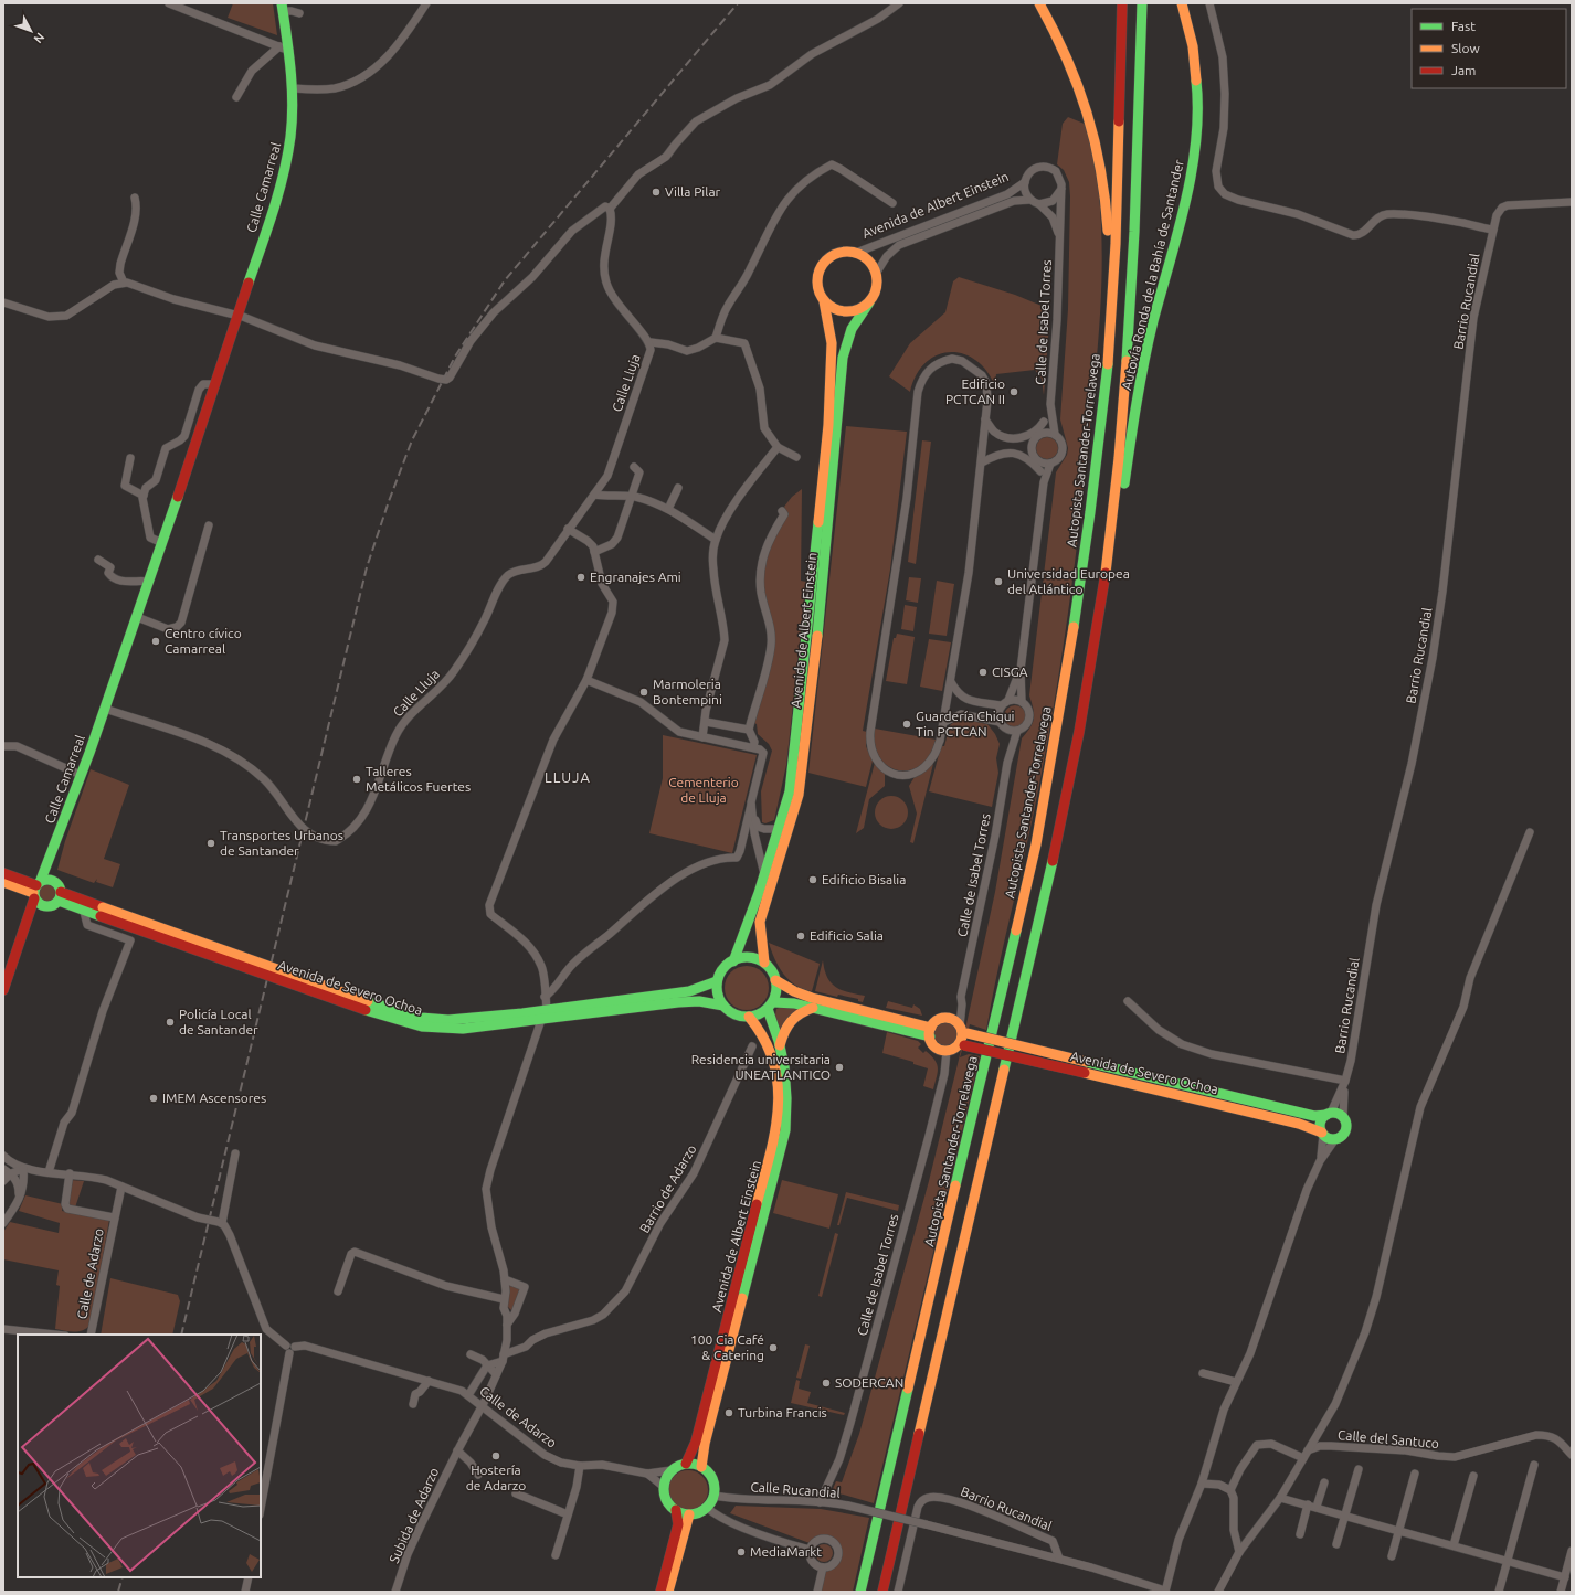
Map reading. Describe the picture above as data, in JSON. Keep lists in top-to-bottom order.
{
  "streets": {
    "main road": [
      "Calle Camarreal",
      "Avenida de Albert Einstein",
      "Autovía Ronda de la Bahía de Santander",
      "Autopista Santander-Torrelavega",
      "Avenida de Severo Ochoa"
    ],
    "street": [
      "Barrio Rucandial",
      "Calle de Isabel Torres",
      "Calle Lluja",
      "Barrio de Adarzo",
      "Calle de Adarzo",
      "Calle del Santuco",
      "Calle Rucandial",
      "Subida de Adarzo"
    ]
  },
  "crossings": [
    ["Calle Camarreal", "Calle Lluja"],
    ["Calle Camarreal", "Avenida de Severo Ochoa"],
    ["Avenida de Albert Einstein", "Calle de Isabel Torres"],
    ["Avenida de Albert Einstein", "Avenida de Severo Ochoa"],
    ["Avenida de Albert Einstein", "Calle de Adarzo"],
    ["Avenida de Albert Einstein", "Calle Rucandial"],
    ["Autovía Ronda de la Bahía de Santander", "Autopista Santander-Torrelavega"],
    ["Barrio Rucandial", "Avenida de Severo Ochoa"],
    ["Barrio Rucandial", "Calle Rucandial"],
    ["Calle de Isabel Torres", "Avenida de Severo Ochoa"],
    ["Calle de Isabel Torres", "Calle Rucandial"],
    ["Barrio de Adarzo", "Subida de Adarzo"],
    ["Calle de Adarzo", "Calle Rucandial"],
    ["Calle de Adarzo", "Subida de Adarzo"]
  ],
  "districts": ["LLUJA"],
  "parks": ["Cementerio de Lluja"],
  "places": [
    "Villa Pilar",
    "Edificio PCTCAN II",
    "Engranajes Ami",
    "Universidad Europea del Atlántico",
    "Centro cívico Camarreal",
    "CISGA",
    "Marmoleria Bontempini",
    "Guardería Chiqui Tin PCTCAN",
    "Talleres Metálicos Fuertes",
    "Transportes Urbanos de Santander",
    "Edificio Bisalia",
    "Edificio Salia",
    "Policía Local de Santander",
    "Residencia universitaria UNEATLANTICO",
    "IMEM Ascensores",
    "100 Cia Café & Catering",
    "SODERCAN",
    "Turbina Francis",
    "Hostería de Adarzo",
    "MediaMarkt"
  ],
  "legend": ["Fast", "Slow", "Jam"],
  "north": "bottom right"
}
